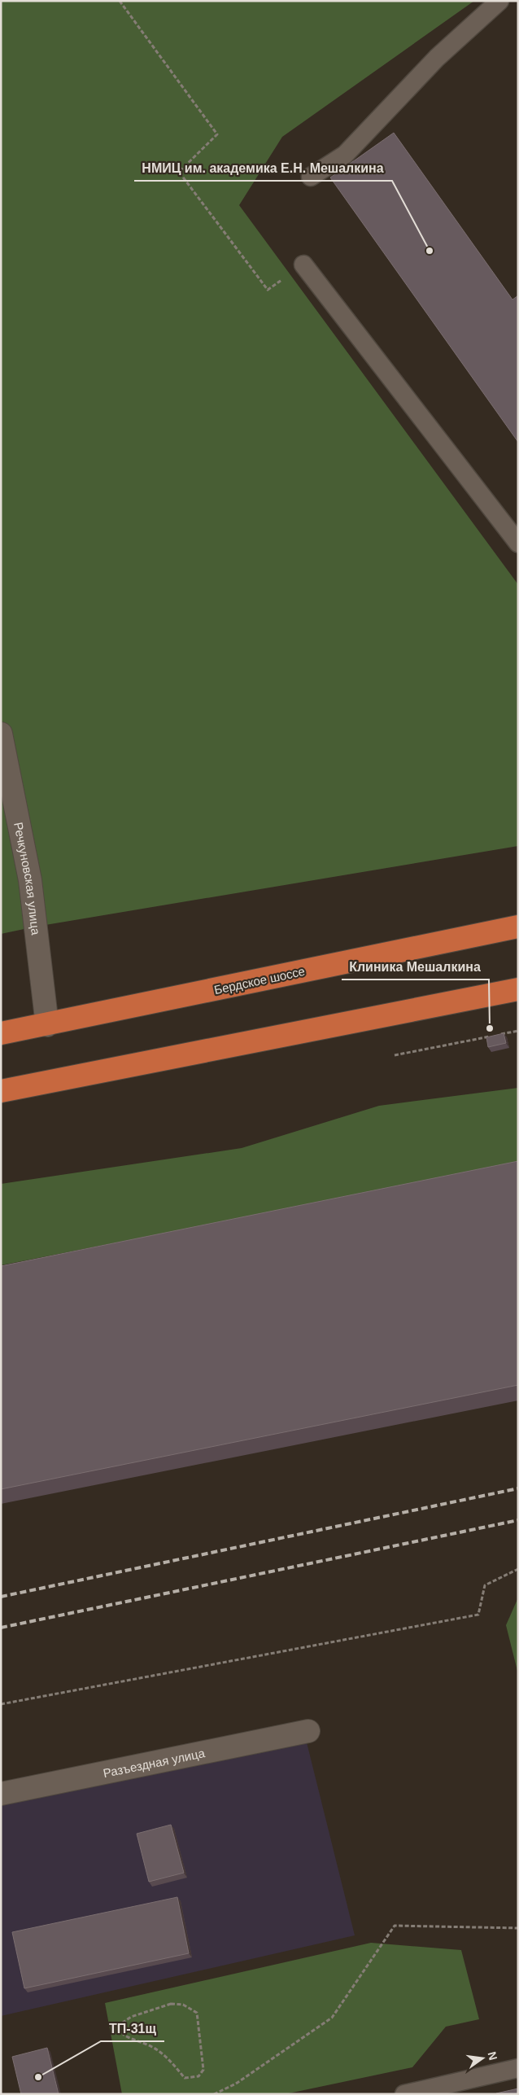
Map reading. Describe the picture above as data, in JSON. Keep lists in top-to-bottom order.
{
  "streets": {
    "highway": ["Бердское шоссе"],
    "street": ["Речкуновская улица", "Разъездная улица"]
  },
  "crossings": [
    ["Речкуновская улица", "Бердское шоссе"]
  ],
  "places": ["НМИЦ им. академика Е.Н. Мешалкина", "Клиника Мешалкина", "ТП-31щ"],
  "north": "right"
}
